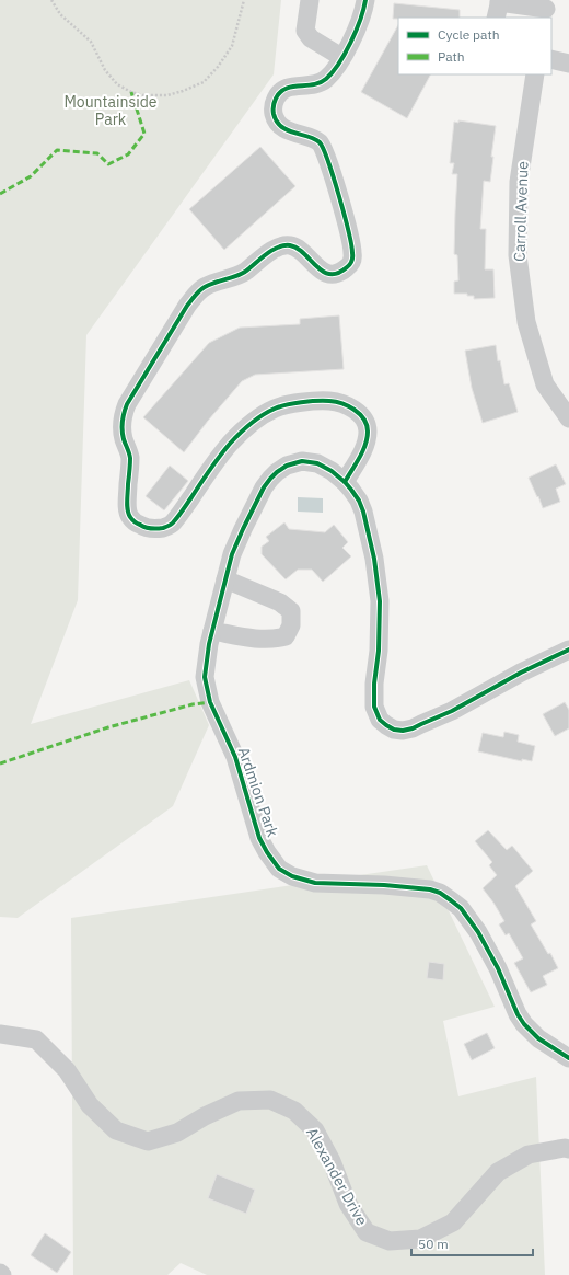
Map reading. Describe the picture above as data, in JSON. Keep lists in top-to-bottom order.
{
  "streets": {
    "street": ["Carroll Avenue", "Ardmion Park", "Alexander Drive"]
  },
  "parks": ["Mountainside Park"],
  "legend": ["Cycle path", "Path"],
  "scale_bar": "50 m"
}
